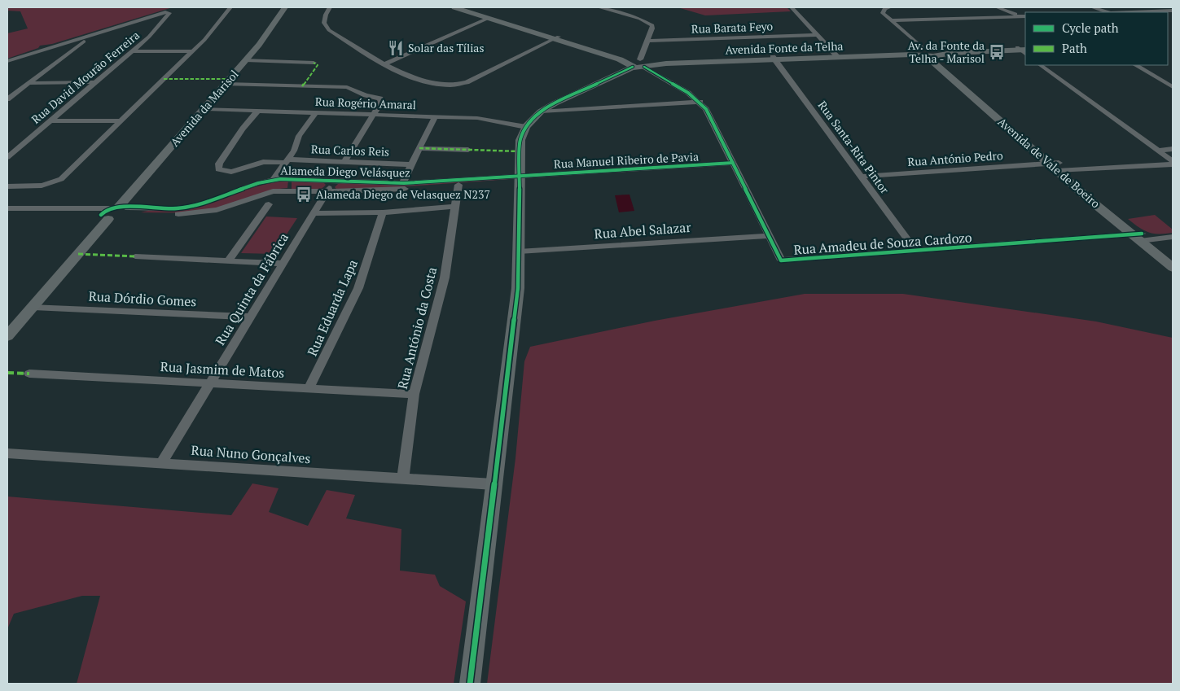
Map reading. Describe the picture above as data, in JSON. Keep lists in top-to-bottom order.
{
  "streets": {
    "street": [
      "Rua Barata Feyo",
      "Avenida Fonte da Telha",
      "Rua David Mourão Ferreira",
      "Rua Rogério Amaral",
      "Avenida da Marisol",
      "Rua Santa-Rita Pintor",
      "Rua Carlos Reis",
      "Rua António Pedro",
      "Rua Manuel Ribeiro de Pavia",
      "Avenida de Vale de Boeiro",
      "Alameda Diego Velásquez",
      "Rua Abel Salazar",
      "Rua Amadeu de Souza Cardozo",
      "Rua Quinta da Fábrica",
      "Rua Dórdio Gomes",
      "Rua Eduarda Lapa",
      "Rua António da Costa",
      "Rua Jasmim de Matos",
      "Rua Nuno Gonçalves"
    ]
  },
  "crossings": [
    ["Avenida Fonte da Telha", "Rua Santa-Rita Pintor"],
    ["Avenida Fonte da Telha", "Avenida de Vale de Boeiro"],
    ["Avenida Fonte da Telha", "Rua Amadeu de Souza Cardozo"],
    ["Rua Rogério Amaral", "Avenida da Marisol"],
    ["Rua Rogério Amaral", "Rua Carlos Reis"],
    ["Avenida da Marisol", "Alameda Diego Velásquez"],
    ["Avenida da Marisol", "Rua Dórdio Gomes"],
    ["Rua Santa-Rita Pintor", "Rua António Pedro"],
    ["Rua Santa-Rita Pintor", "Rua Amadeu de Souza Cardozo"],
    ["Rua António Pedro", "Avenida de Vale de Boeiro"],
    ["Rua Manuel Ribeiro de Pavia", "Alameda Diego Velásquez"],
    ["Rua Manuel Ribeiro de Pavia", "Rua Amadeu de Souza Cardozo"],
    ["Avenida de Vale de Boeiro", "Rua Amadeu de Souza Cardozo"],
    ["Alameda Diego Velásquez", "Rua Quinta da Fábrica"],
    ["Alameda Diego Velásquez", "Rua António da Costa"],
    ["Rua Abel Salazar", "Rua Amadeu de Souza Cardozo"],
    ["Rua Quinta da Fábrica", "Rua Dórdio Gomes"],
    ["Rua Quinta da Fábrica", "Rua Jasmim de Matos"],
    ["Rua Quinta da Fábrica", "Rua Nuno Gonçalves"],
    ["Rua Eduarda Lapa", "Rua Jasmim de Matos"],
    ["Rua António da Costa", "Rua Jasmim de Matos"],
    ["Rua António da Costa", "Rua Nuno Gonçalves"]
  ],
  "places": {
    "restaurant": ["Solar das Tílias"],
    "bus stop": ["Av. da Fonte da Telha - Marisol", "Alameda Diego de Velasquez N237"]
  },
  "legend": ["Cycle path", "Path"]
}
